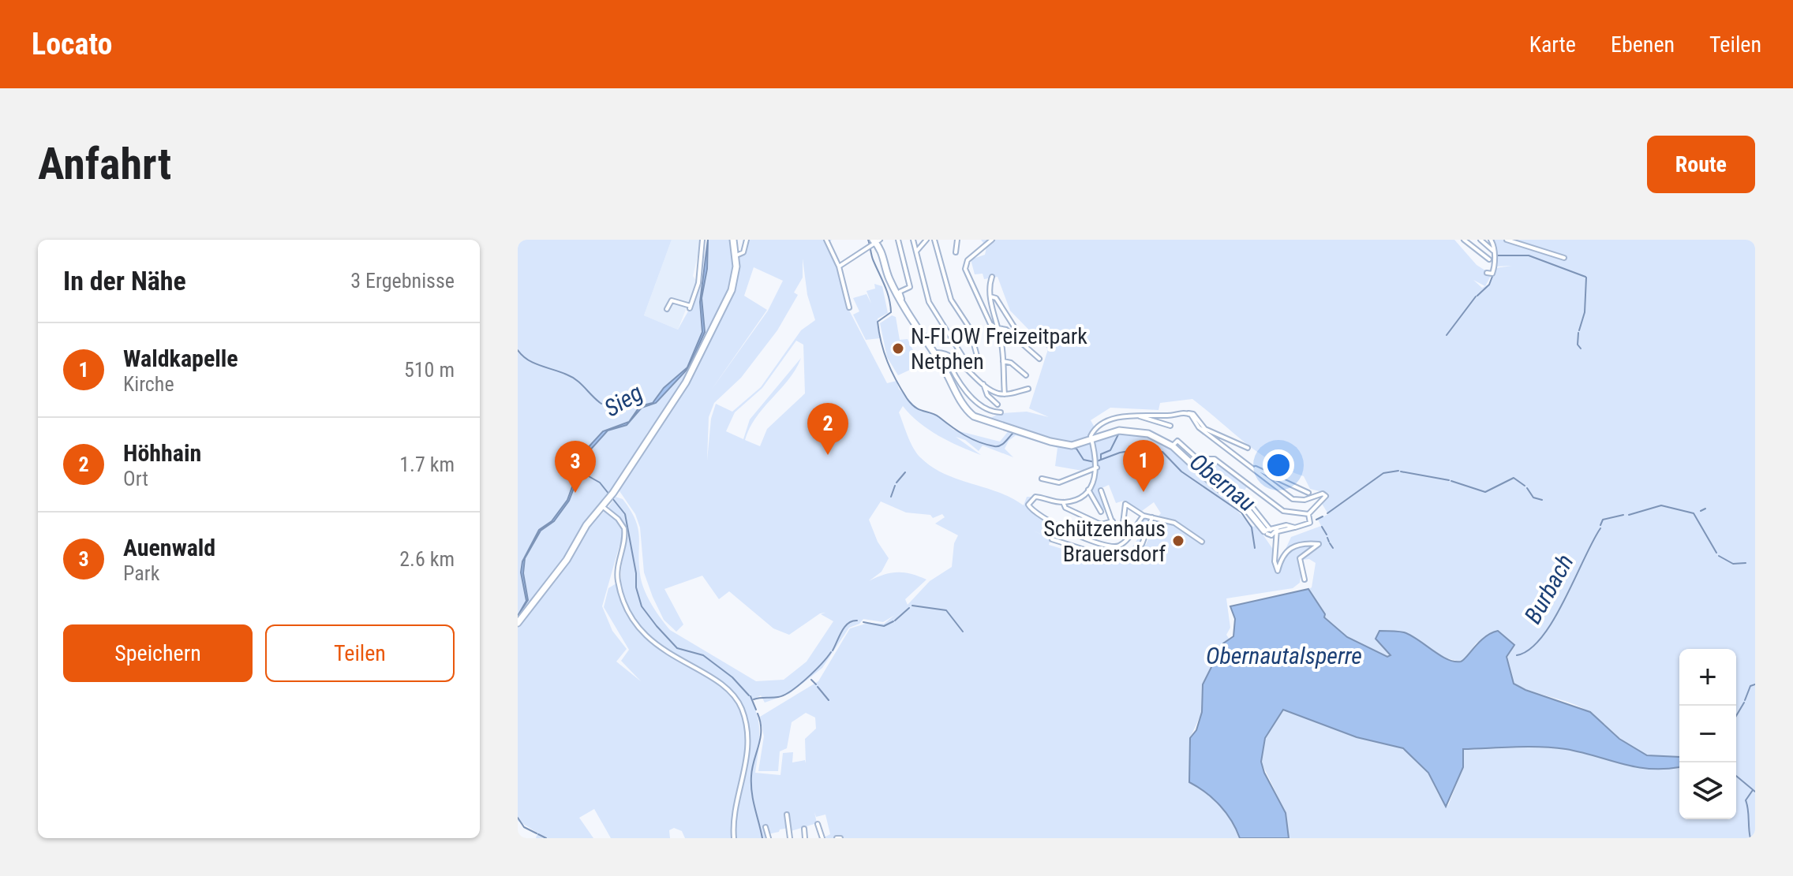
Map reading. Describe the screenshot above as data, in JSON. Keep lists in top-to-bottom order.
{
  "water": [
    "Sieg",
    "Obernau",
    "Burbach",
    "Obernautalsperre"
  ],
  "places": ["N-FLOW Freizeitpark Netphen", "Schützenhaus Brauersdorf"],
  "page": {
    "header": "Locato",
    "nav": ["Karte", "Ebenen", "Teilen"],
    "buttons": [
      "Route",
      ["Speichern", "Teilen"]
    ],
    "title": "Anfahrt",
    "heading": ["In der Nähe", "3 Ergebnisse"],
    "list": [
      {
        "mark": "1",
        "name": "Waldkapelle",
        "note": "Kirche",
        "value": "510 m"
      },
      {
        "mark": "2",
        "name": "Höhhain",
        "note": "Ort",
        "value": "1.7 km"
      },
      {
        "mark": "3",
        "name": "Auenwald",
        "note": "Park",
        "value": "2.6 km"
      }
    ],
    "pins": ["2", "1", "3"],
    "map_buttons": ["+", "−"]
  }
}
